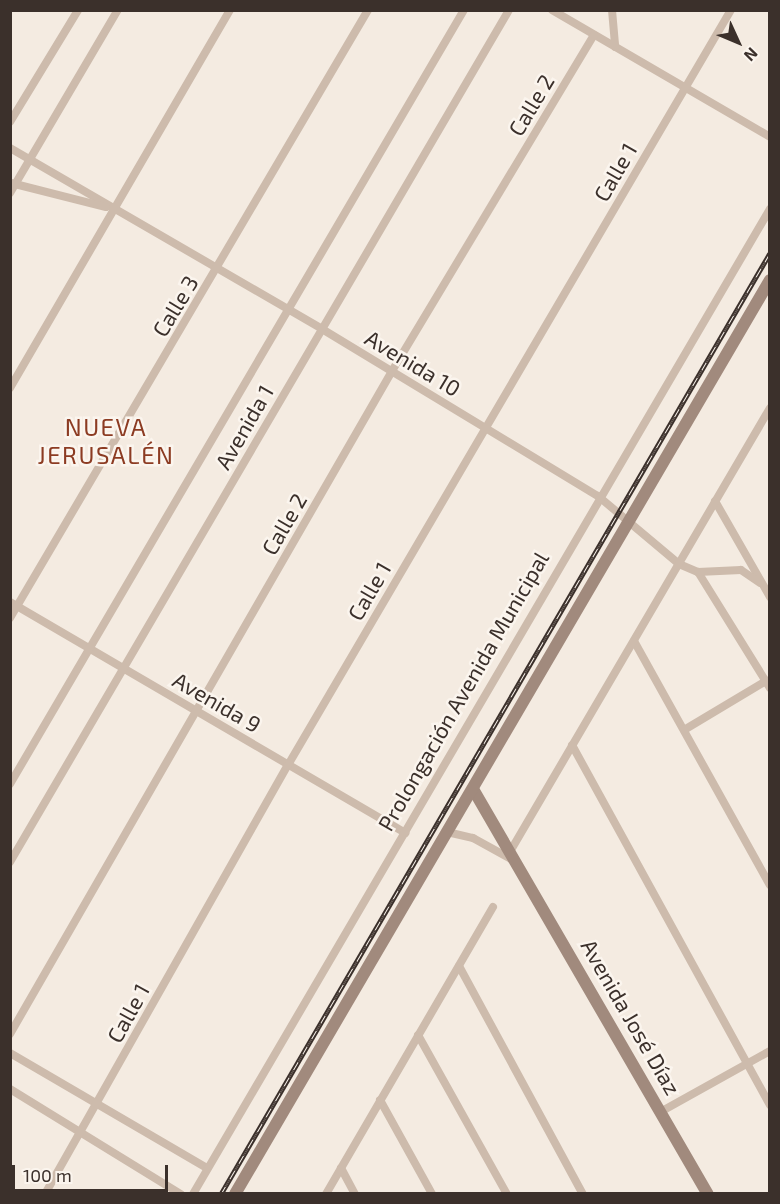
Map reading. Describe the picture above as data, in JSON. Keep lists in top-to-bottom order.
{
  "streets": {
    "main road": ["Avenida José Díaz"],
    "street": [
      "Calle 2",
      "Calle 1",
      "Calle 3",
      "Avenida 10",
      "Avenida 1",
      "Prolongación Avenida Municipal",
      "Avenida 9"
    ]
  },
  "crossings": [
    ["Calle 2", "Avenida 10"],
    ["Calle 2", "Avenida 9"],
    ["Calle 1", "Avenida 10"],
    ["Calle 1", "Avenida 9"],
    ["Calle 3", "Avenida 10"],
    ["Calle 3", "Avenida 9"],
    ["Avenida 10", "Avenida 1"],
    ["Avenida 10", "Prolongación Avenida Municipal"],
    ["Avenida 1", "Avenida 9"],
    ["Prolongación Avenida Municipal", "Avenida 9"]
  ],
  "districts": ["NUEVA JERUSALÉN"],
  "scale_bar": "100 m",
  "north": "bottom right"
}
